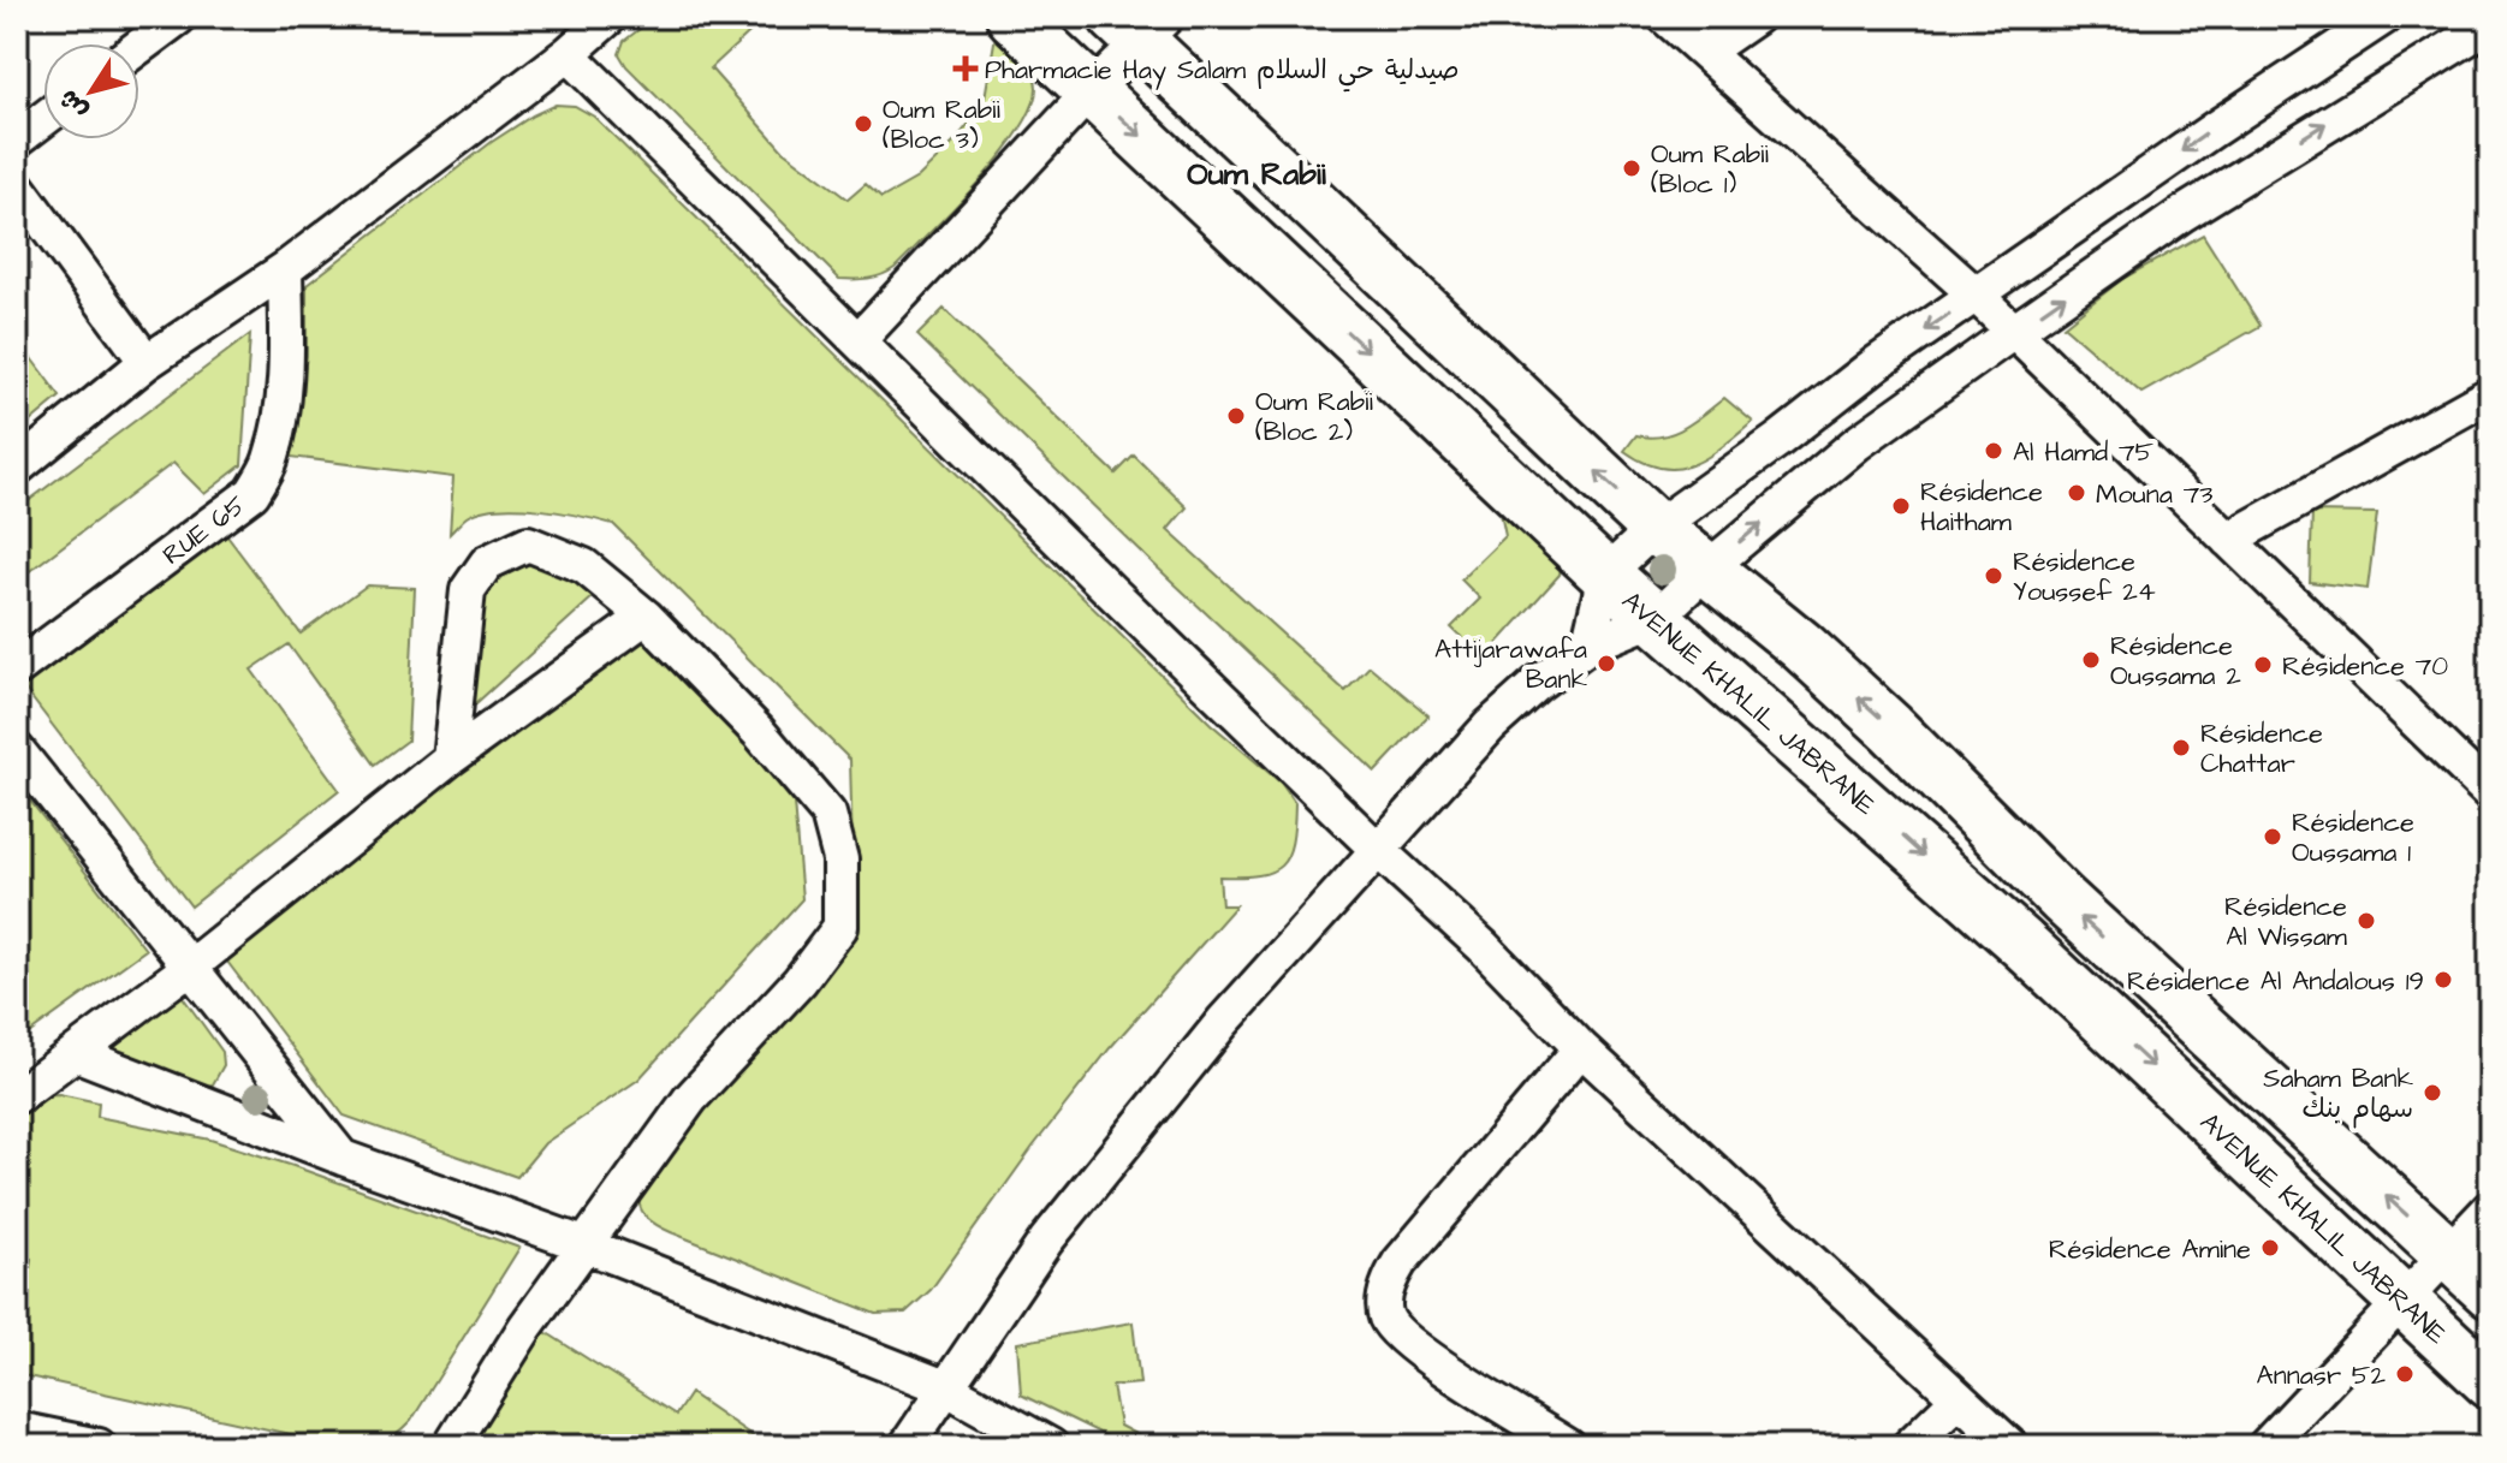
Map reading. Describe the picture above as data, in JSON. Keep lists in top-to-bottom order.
{
  "streets": {
    "main road": ["AVENUE KHALIL JABRANE"],
    "street": ["RUE 65"]
  },
  "districts": ["Oum Rabii"],
  "places": {
    "health": ["Pharmacie Hay Salam صيدلية حي السلام"],
    "other": [
      "Oum Rabii (Bloc 3)",
      "Oum Rabii (Bloc 1)",
      "Oum Rabii (Bloc 2)",
      "Al Hamd 75",
      "Mouna 73",
      "Résidence Haitham",
      "Résidence Youssef 24",
      "Résidence Oussama 2",
      "Attijarawafa Bank",
      "Résidence 70",
      "Résidence Chattar",
      "Résidence Oussama 1",
      "Résidence Al Wissam",
      "Résidence Al Andalous 19",
      "Saham Bank سهام بنك",
      "Résidence Amine",
      "Annasr 52"
    ]
  },
  "north": "bottom left"
}
